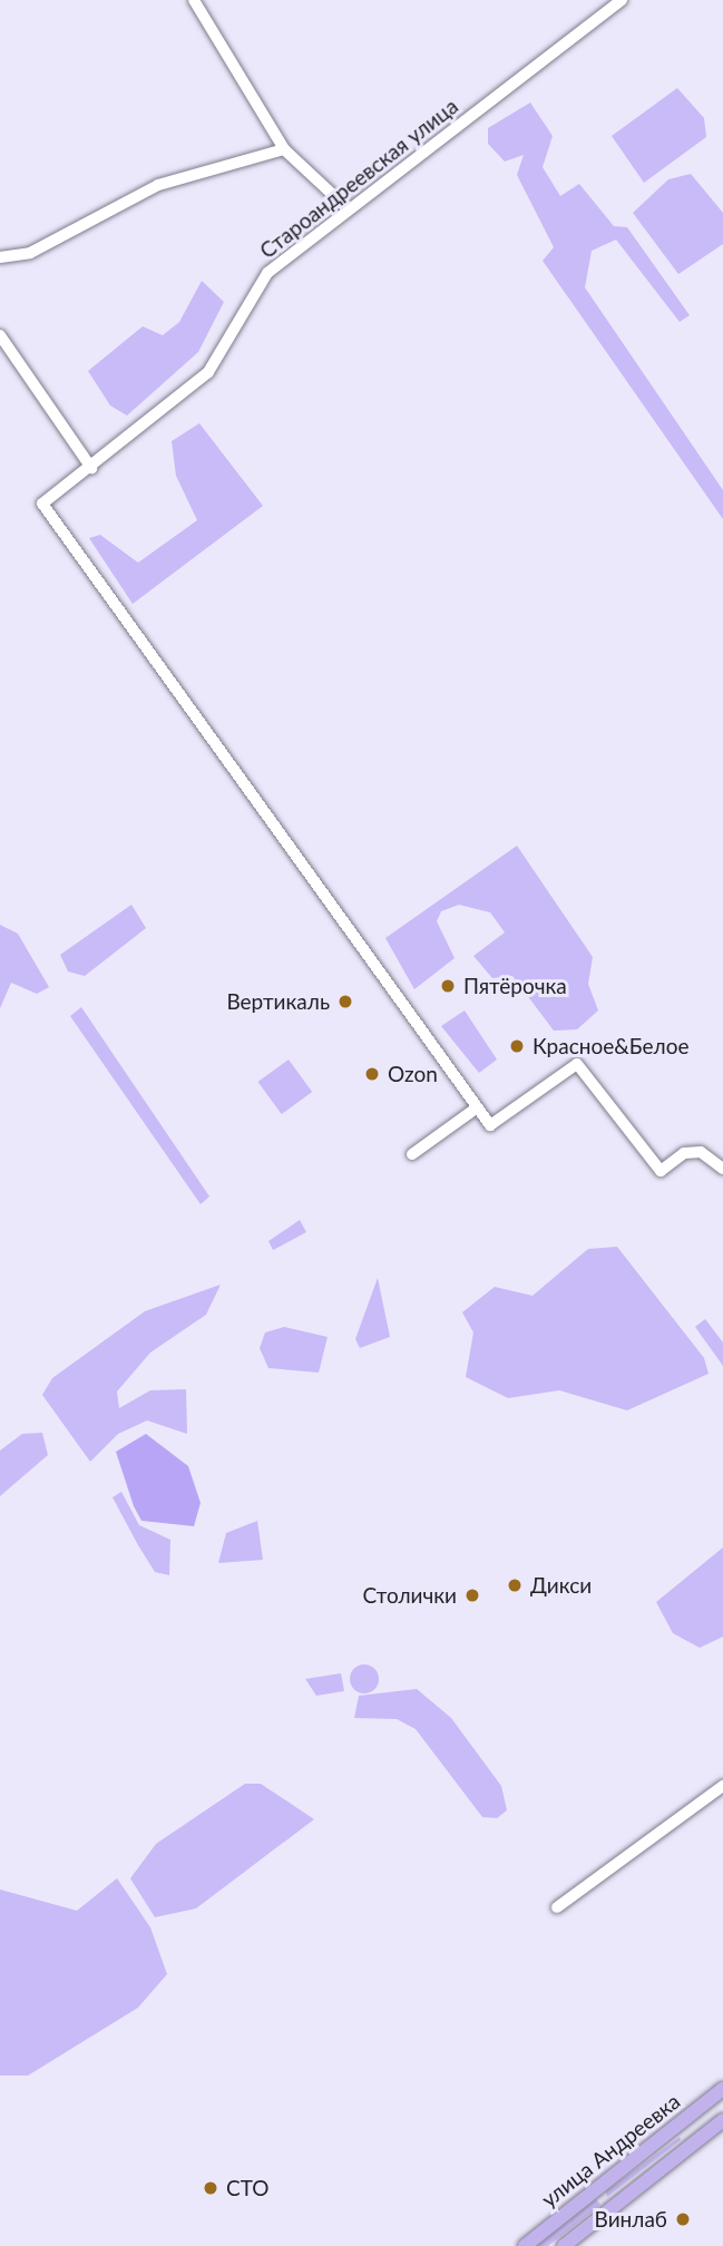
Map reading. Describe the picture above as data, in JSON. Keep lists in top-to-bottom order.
{
  "streets": {
    "main road": ["улица Андреевка"],
    "street": ["Староандреевская улица"]
  },
  "places": [
    "Пятёрочка",
    "Вертикаль",
    "Красное&Белое",
    "Ozon",
    "Дикси",
    "Столички",
    "СТО",
    "Винлаб"
  ]
}
